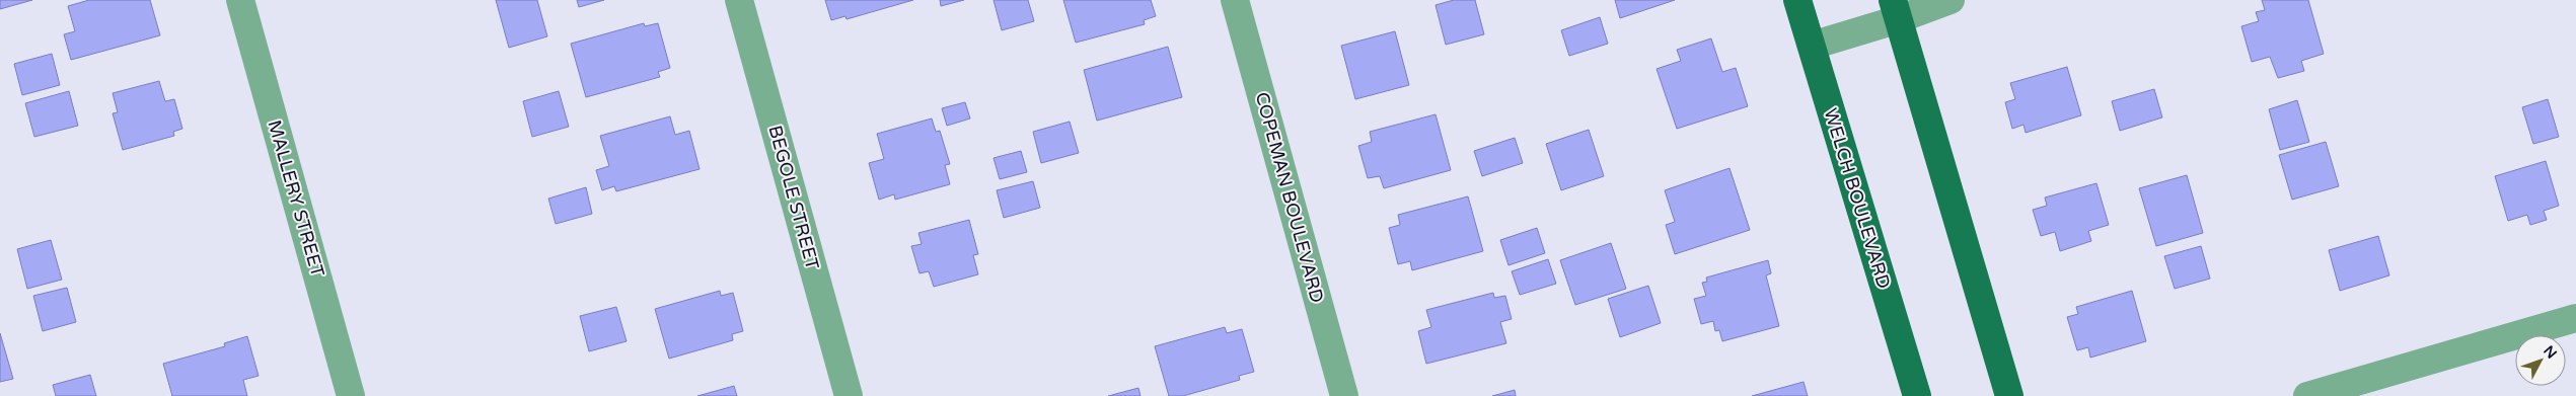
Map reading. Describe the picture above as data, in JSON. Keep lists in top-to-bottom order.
{
  "streets": {
    "main road": ["WELCH BOULEVARD"],
    "street": ["BEGOLE STREET", "COPEMAN BOULEVARD", "MALLERY STREET"]
  },
  "north": "top right"
}
